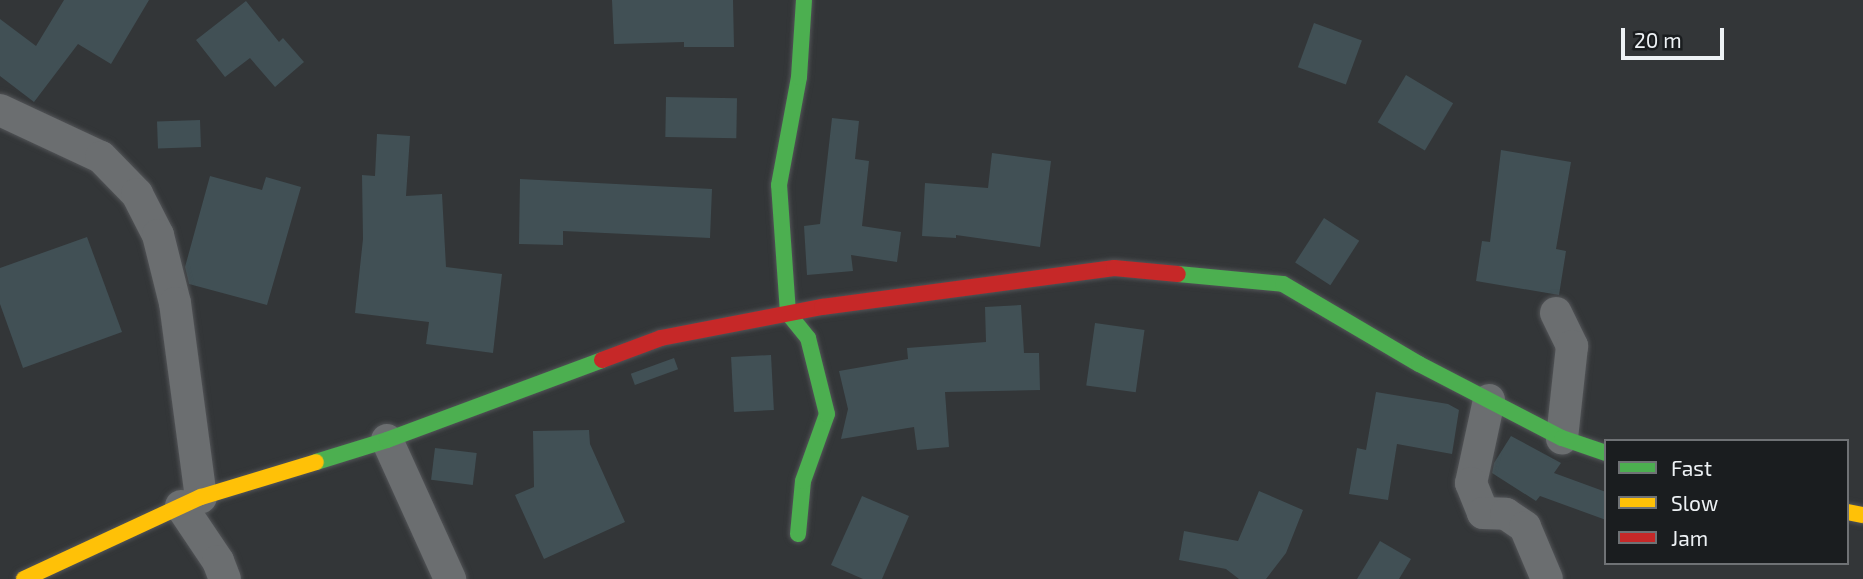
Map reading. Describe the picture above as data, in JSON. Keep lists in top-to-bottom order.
{
  "legend": ["Fast", "Slow", "Jam"],
  "scale_bar": "20 m"
}
